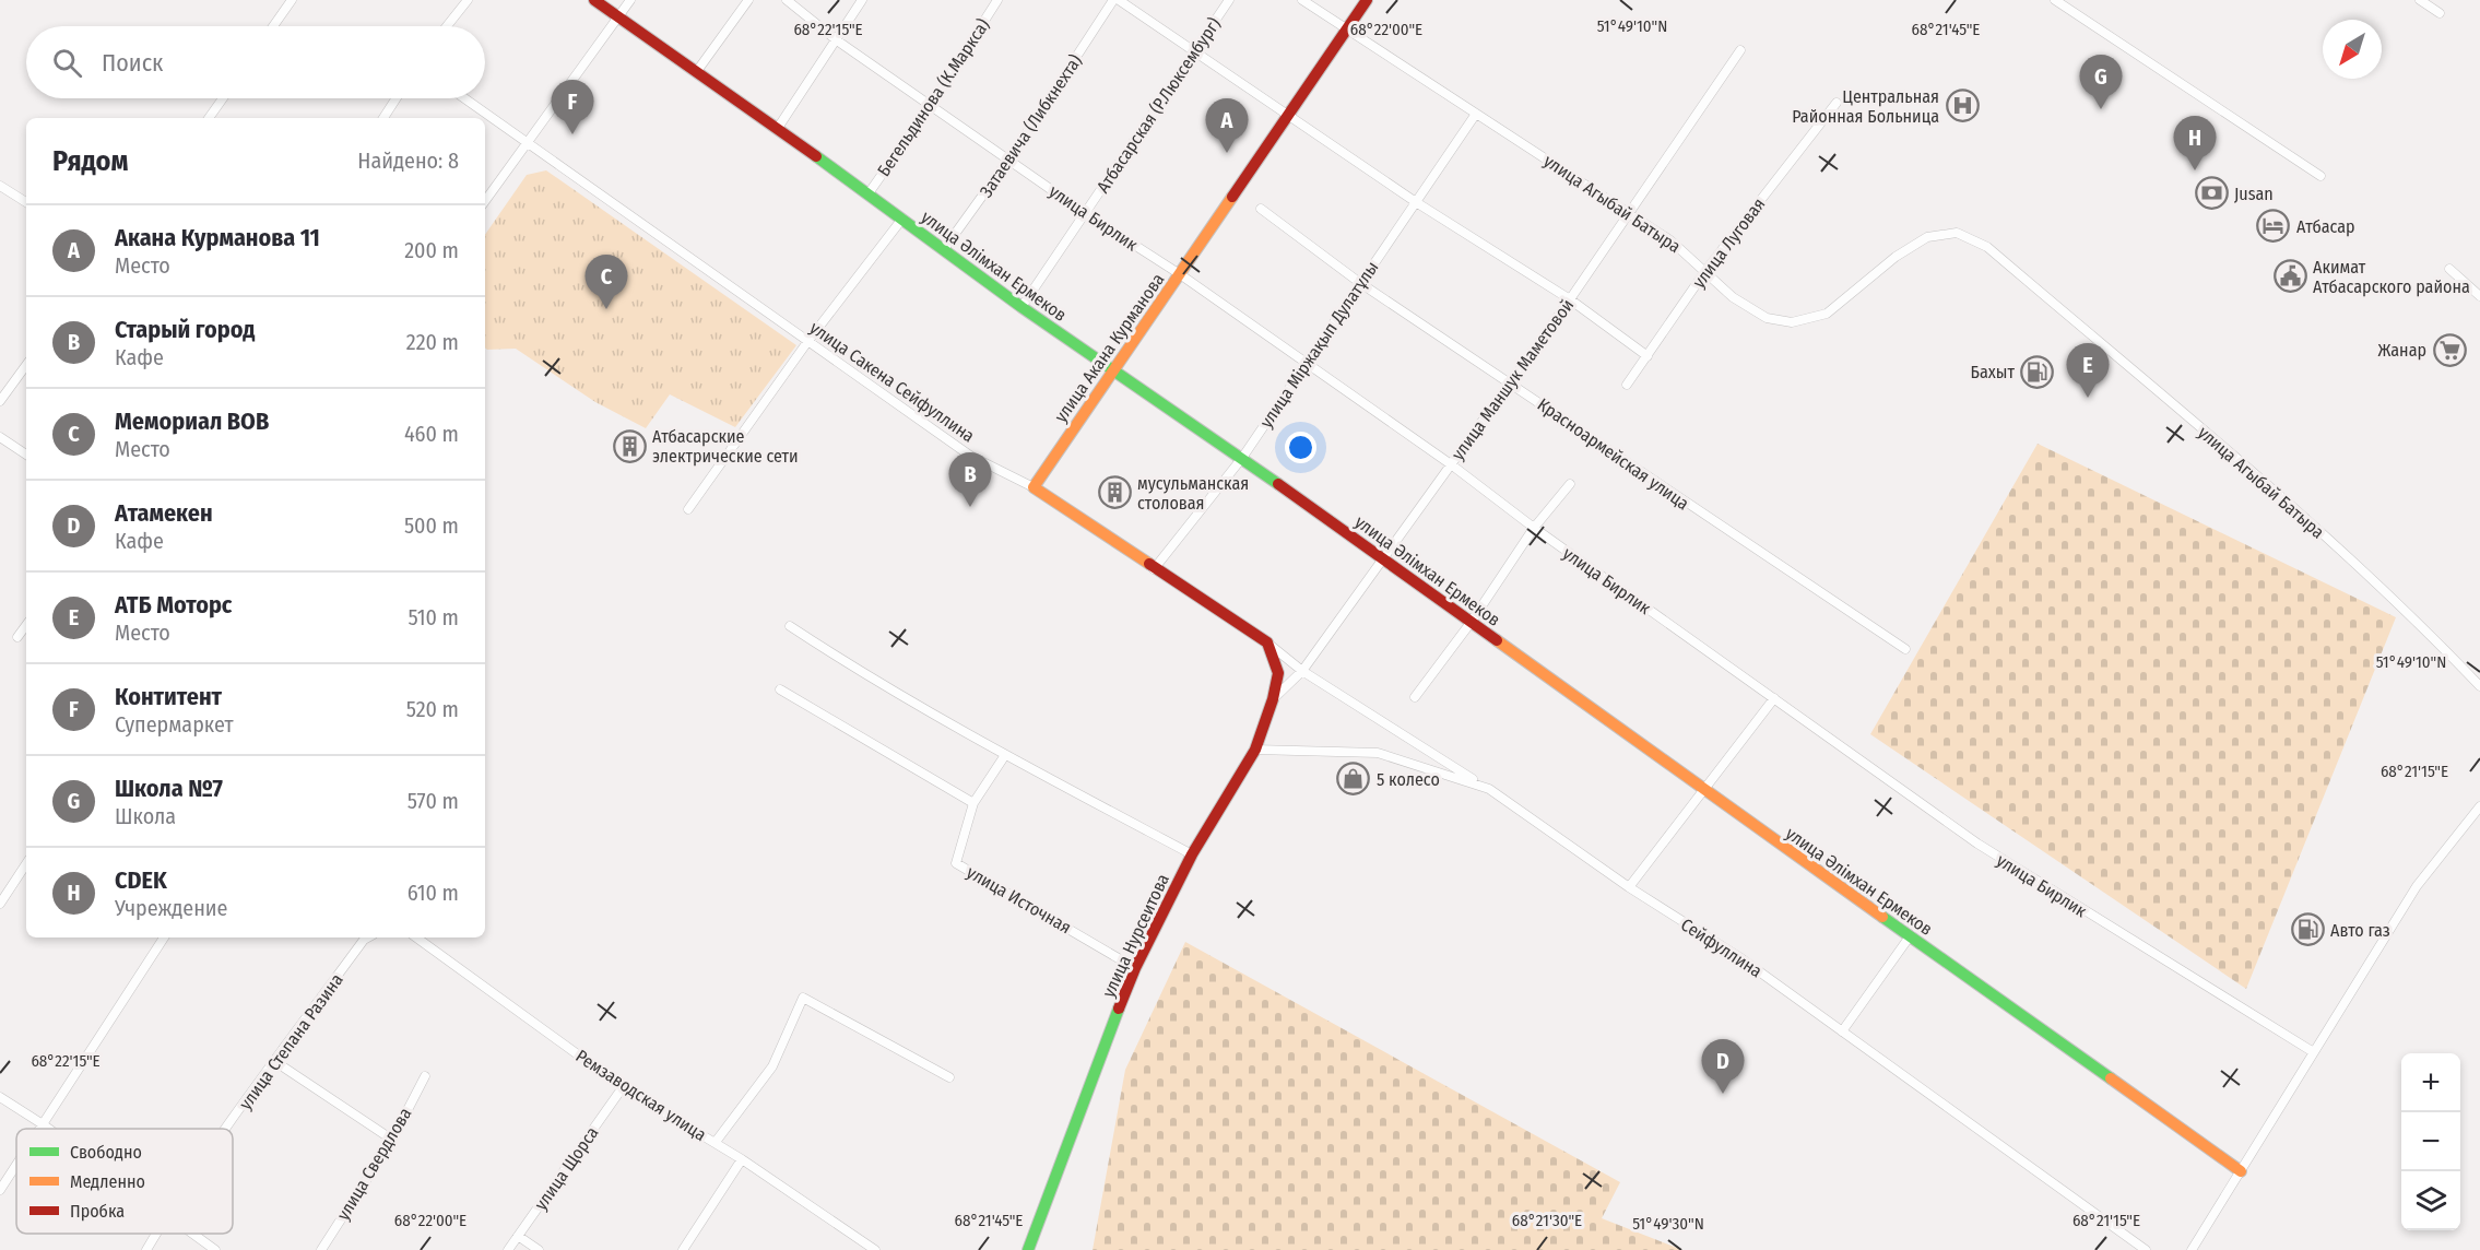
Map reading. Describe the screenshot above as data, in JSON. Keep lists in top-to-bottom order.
{
  "streets": {
    "street": [
      "Бегельдинова (К.Маркса)",
      "Атбасарская (Р.Люксембург)",
      "Затаевича (Либкнехта)",
      "улица Агыбай Батыра",
      "улица Бирлик",
      "улица Луговая",
      "улица Әлімхан Ермеков",
      "улица Міржақып Дулатұлы",
      "улица Акана Курманова",
      "улица Маншук Маметовой",
      "улица Сакена Сейфуллина",
      "Красноармейская улица",
      "улица Источная",
      "улица Нурсеитова",
      "Сейфуллина",
      "улица Степана Разина",
      "Ремзаводская улица",
      "улица Свердлова",
      "улица Щорса"
    ]
  },
  "crossings": [
    ["Бегельдинова (К.Маркса)", "улица Бирлик"],
    ["Бегельдинова (К.Маркса)", "улица Әлімхан Ермеков"],
    ["Атбасарская (Р.Люксембург)", "улица Бирлик"],
    ["Атбасарская (Р.Люксембург)", "улица Әлімхан Ермеков"],
    ["Затаевича (Либкнехта)", "улица Бирлик"],
    ["Затаевича (Либкнехта)", "улица Әлімхан Ермеков"],
    ["улица Агыбай Батыра", "улица Луговая"],
    ["улица Агыбай Батыра", "улица Міржақып Дулатұлы"],
    ["улица Агыбай Батыра", "улица Акана Курманова"],
    ["улица Агыбай Батыра", "улица Маншук Маметовой"],
    ["улица Бирлик", "улица Міржақып Дулатұлы"],
    ["улица Бирлик", "улица Акана Курманова"],
    ["улица Бирлик", "улица Маншук Маметовой"],
    ["улица Әлімхан Ермеков", "улица Міржақып Дулатұлы"],
    ["улица Әлімхан Ермеков", "улица Акана Курманова"],
    ["улица Әлімхан Ермеков", "улица Маншук Маметовой"],
    ["улица Міржақып Дулатұлы", "улица Сакена Сейфуллина"],
    ["улица Міржақып Дулатұлы", "Красноармейская улица"],
    ["улица Акана Курманова", "улица Сакена Сейфуллина"],
    ["улица Маншук Маметовой", "улица Сакена Сейфуллина"],
    ["улица Маншук Маметовой", "Красноармейская улица"],
    ["улица Маншук Маметовой", "улица Нурсеитова"],
    ["улица Сакена Сейфуллина", "улица Нурсеитова"],
    ["улица Сакена Сейфуллина", "Сейфуллина"],
    ["улица Источная", "улица Нурсеитова"],
    ["улица Нурсеитова", "Сейфуллина"],
    ["Ремзаводская улица", "улица Щорса"]
  ],
  "places": {
    "hospital": ["Центральная Районная Больница"],
    "bank": ["Jusan"],
    "hotel": ["Атбасар"],
    "public building": ["Акимат Атбасарского района"],
    "supermarket": ["Жанар"],
    "fuel station": ["Бахыт", "Авто газ"],
    "building": ["Атбасарские электрические сети", "мусульманская столовая"],
    "shop": ["5 колесо"]
  },
  "legend": ["Свободно", "Медленно", "Пробка"],
  "north": "bottom left",
  "page": {
    "search": "Поиск",
    "pins": [
      "G",
      "F",
      "A",
      "H",
      "C",
      "E",
      "B",
      "D"
    ],
    "heading": ["Рядом", "Найдено: 8"],
    "list": [
      {
        "mark": "A",
        "name": "Акана Курманова 11",
        "note": "Место",
        "value": "200 m"
      },
      {
        "mark": "B",
        "name": "Старый город",
        "note": "Кафе",
        "value": "220 m"
      },
      {
        "mark": "C",
        "name": "Мемориал ВОВ",
        "note": "Место",
        "value": "460 m"
      },
      {
        "mark": "D",
        "name": "Атамекен",
        "note": "Кафе",
        "value": "500 m"
      },
      {
        "mark": "E",
        "name": "АТБ Моторс",
        "note": "Место",
        "value": "510 m"
      },
      {
        "mark": "F",
        "name": "Контитент",
        "note": "Супермаркет",
        "value": "520 m"
      },
      {
        "mark": "G",
        "name": "Школа №7",
        "note": "Школа",
        "value": "570 m"
      },
      {
        "mark": "H",
        "name": "CDEK",
        "note": "Учреждение",
        "value": "610 m"
      }
    ],
    "map_buttons": ["+", "−"]
  },
  "coordinates": [
    "51°49'10\"N",
    "68°22'15\"E",
    "68°22'00\"E",
    "68°21'45\"E",
    "68°21'15\"E",
    "68°21'30\"E",
    "51°49'30\"N"
  ]
}
